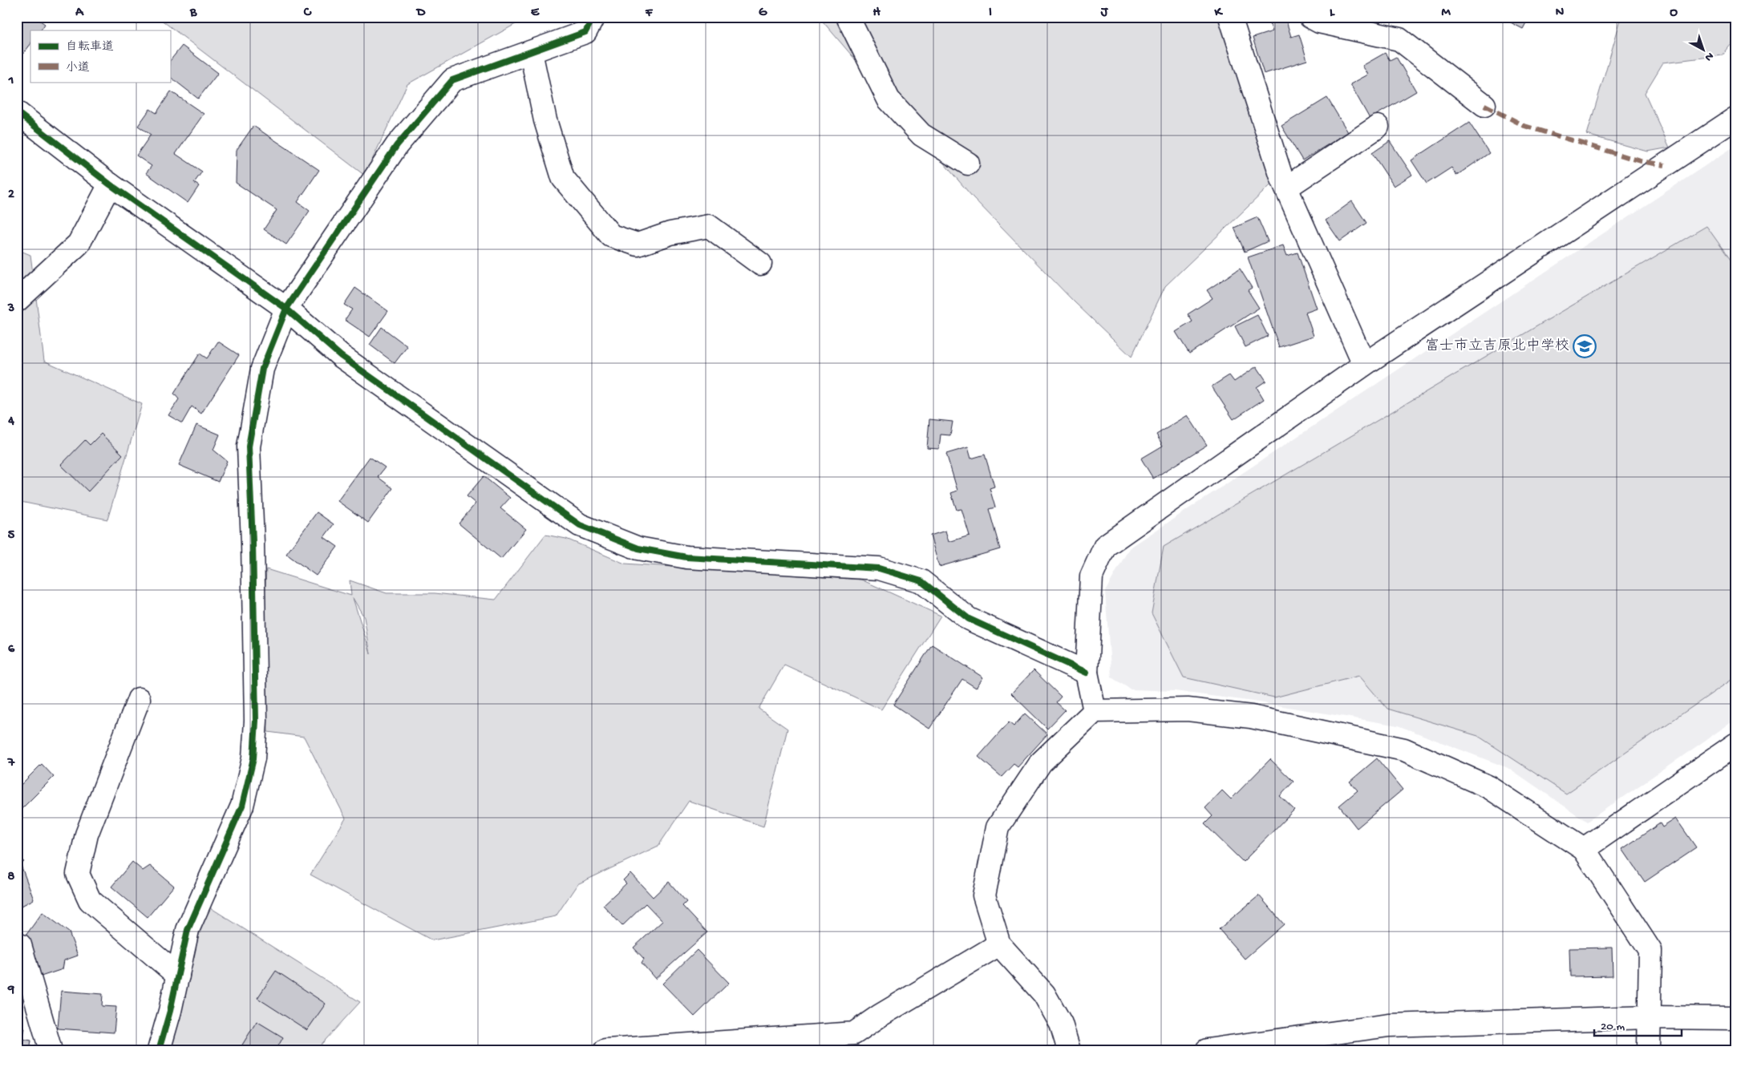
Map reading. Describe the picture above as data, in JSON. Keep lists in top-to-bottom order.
{
  "places": {
    "school or university": ["富士市立吉原北中学校"]
  },
  "legend": ["自転車道", "小道"],
  "scale_bar": "20 m",
  "north": "bottom right",
  "grid": {
    "columns": [
      "A",
      "B",
      "C",
      "D",
      "E",
      "F",
      "G",
      "H",
      "I",
      "J",
      "K",
      "L",
      "M",
      "N",
      "O"
    ],
    "rows": [
      "1",
      "2",
      "3",
      "4",
      "5",
      "6",
      "7",
      "8",
      "9"
    ]
  }
}
